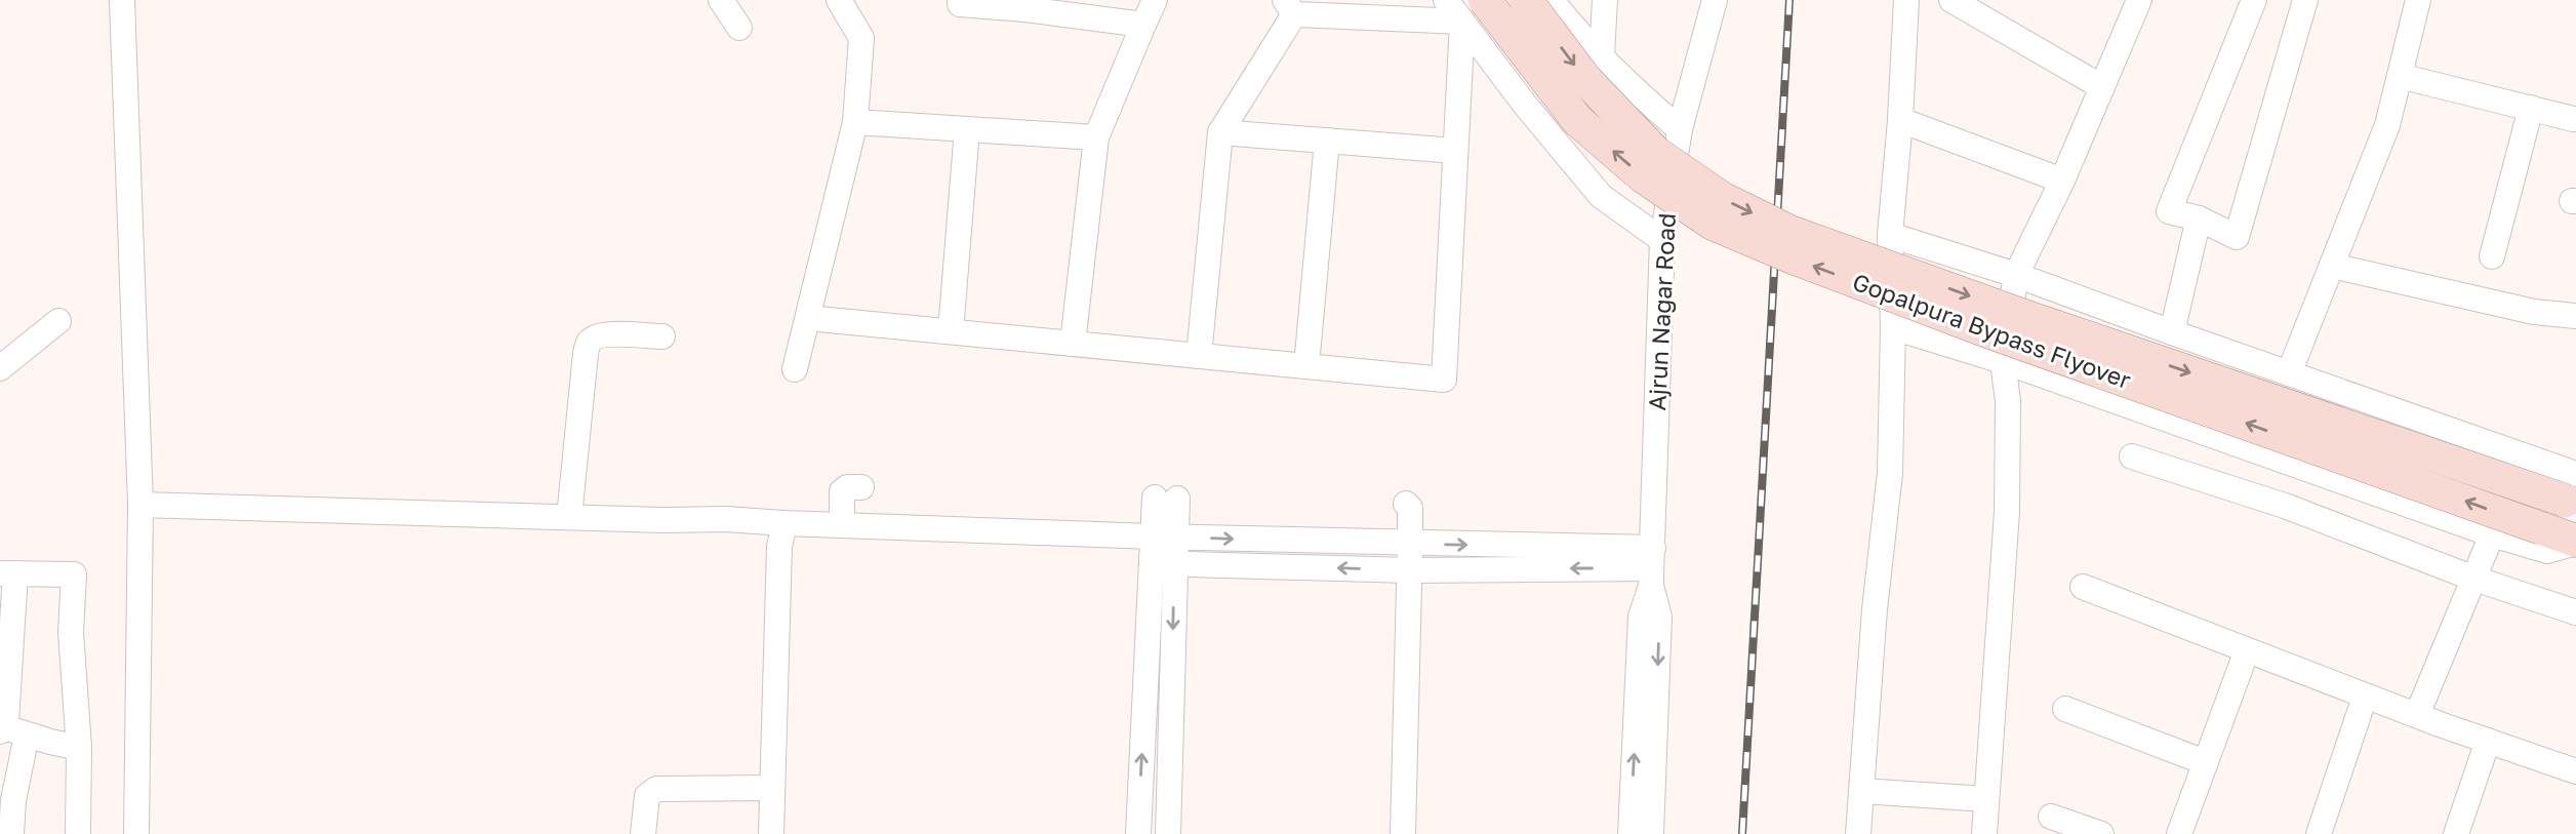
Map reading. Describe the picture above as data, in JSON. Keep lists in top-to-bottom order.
{
  "streets": {
    "main road": ["Gopalpura Bypass Flyover"],
    "street": ["Ajrun Nagar Road"]
  }
}
